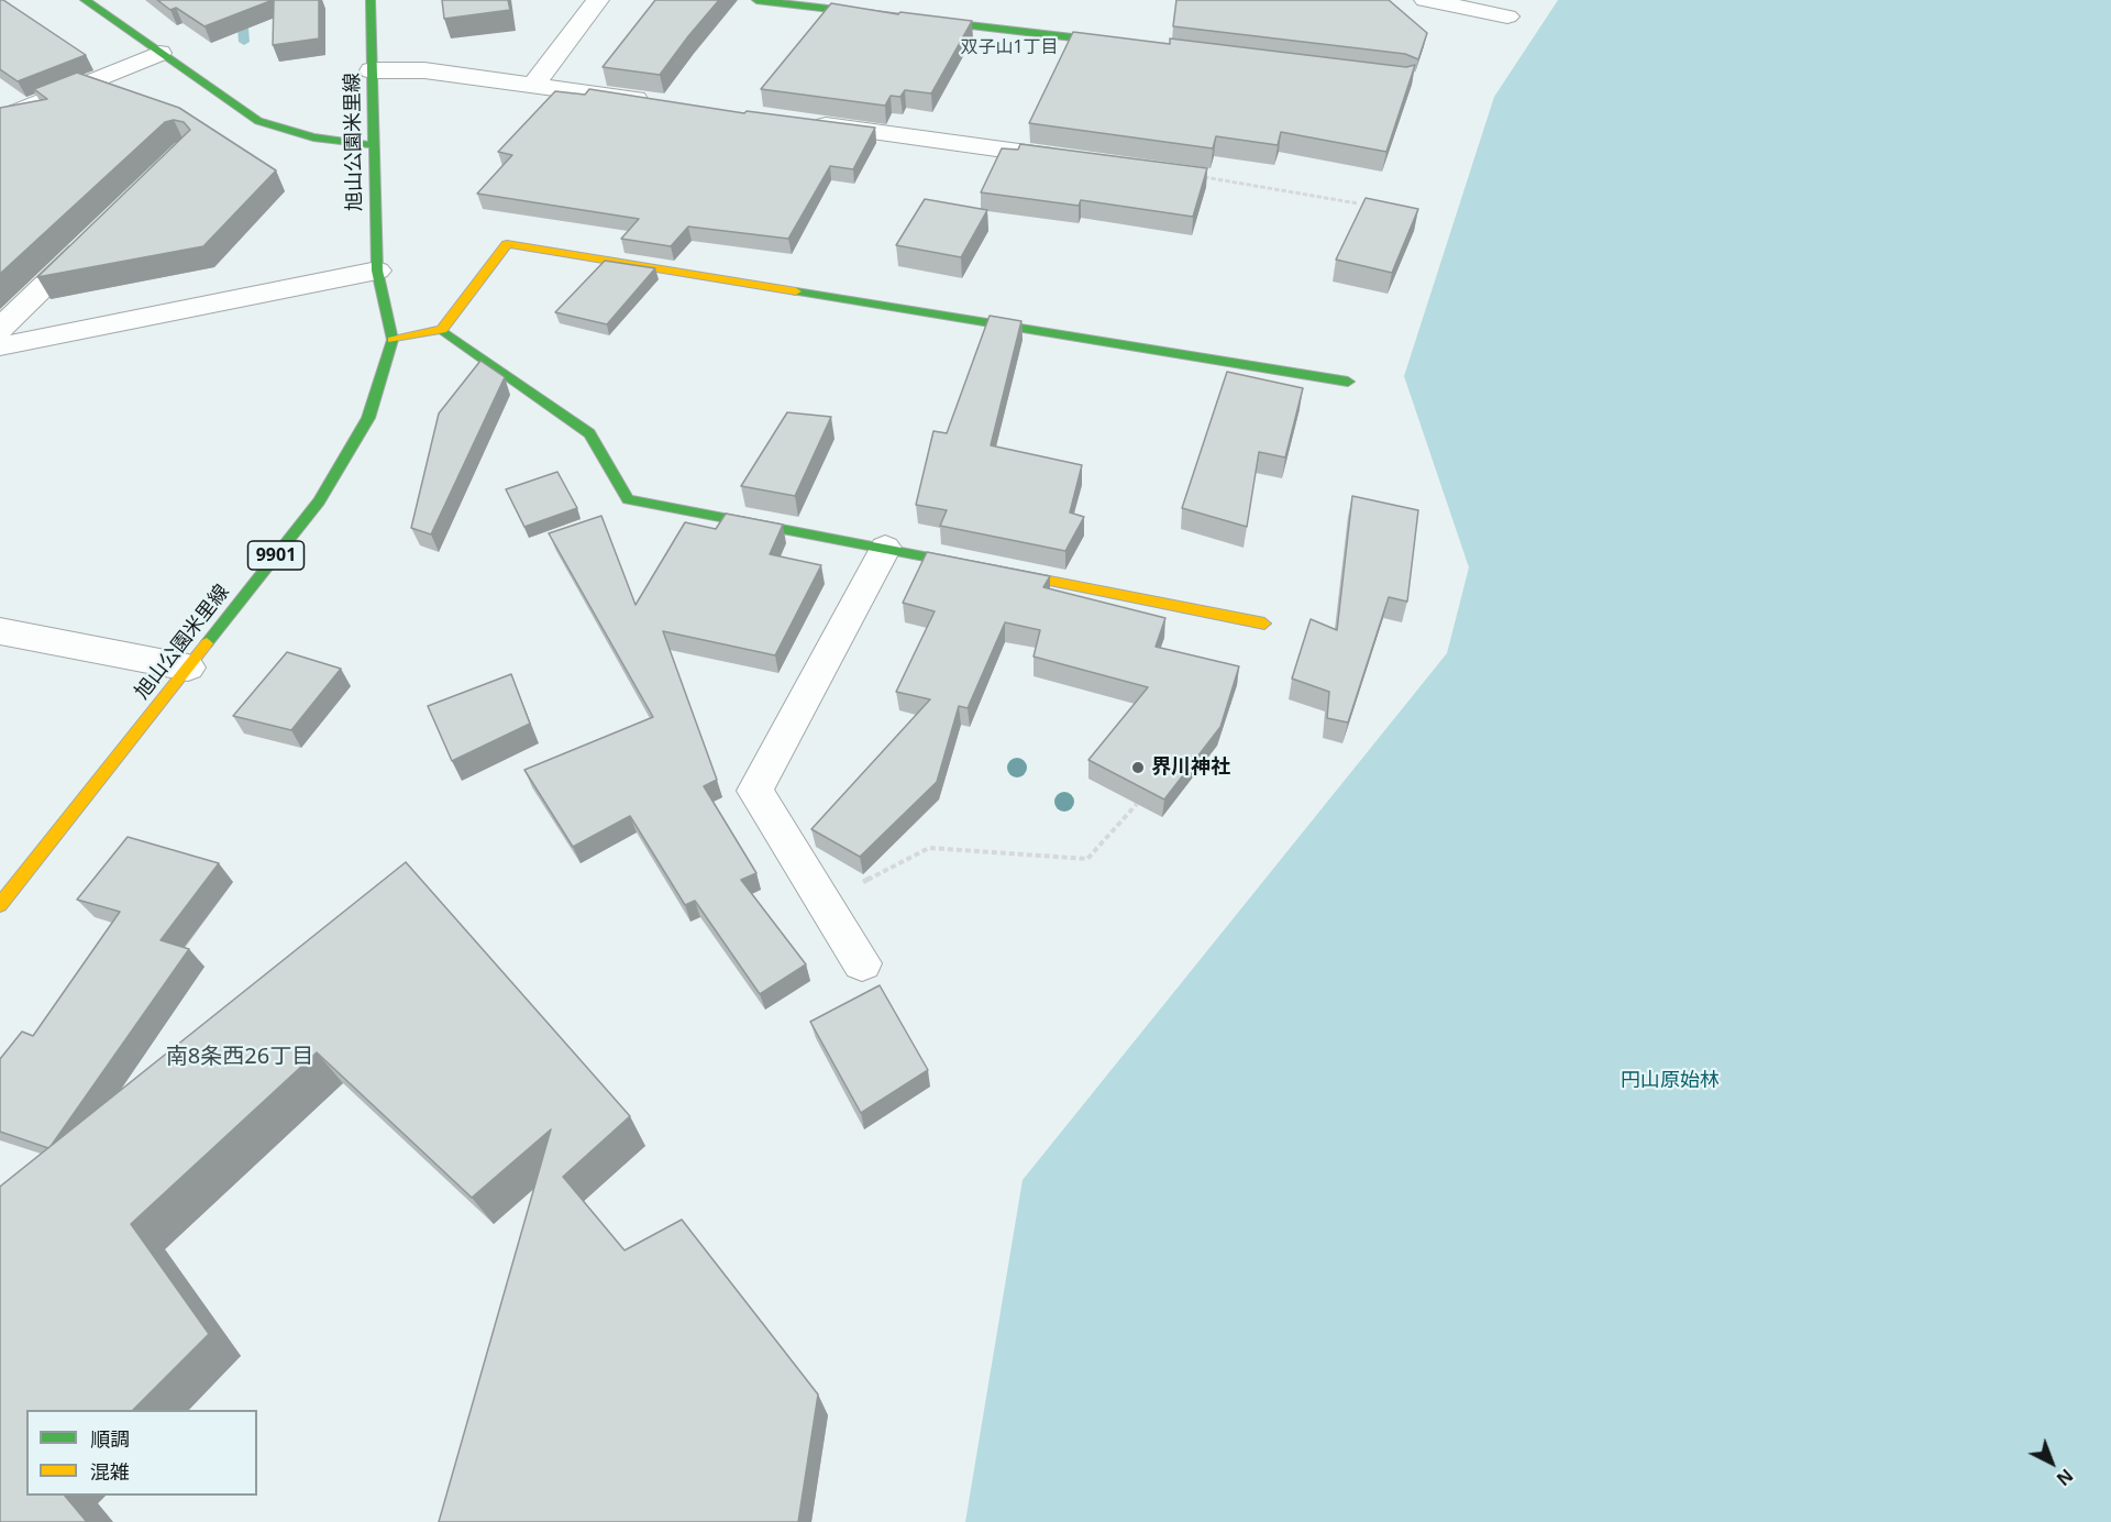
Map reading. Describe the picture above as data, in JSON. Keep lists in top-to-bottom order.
{
  "streets": {
    "street": ["旭山公園米里線", "9901"]
  },
  "districts": ["双子山1丁目", "南8条西26丁目"],
  "parks": ["円山原始林"],
  "places": ["界川神社"],
  "legend": ["順調", "混雑"],
  "north": "bottom right"
}
